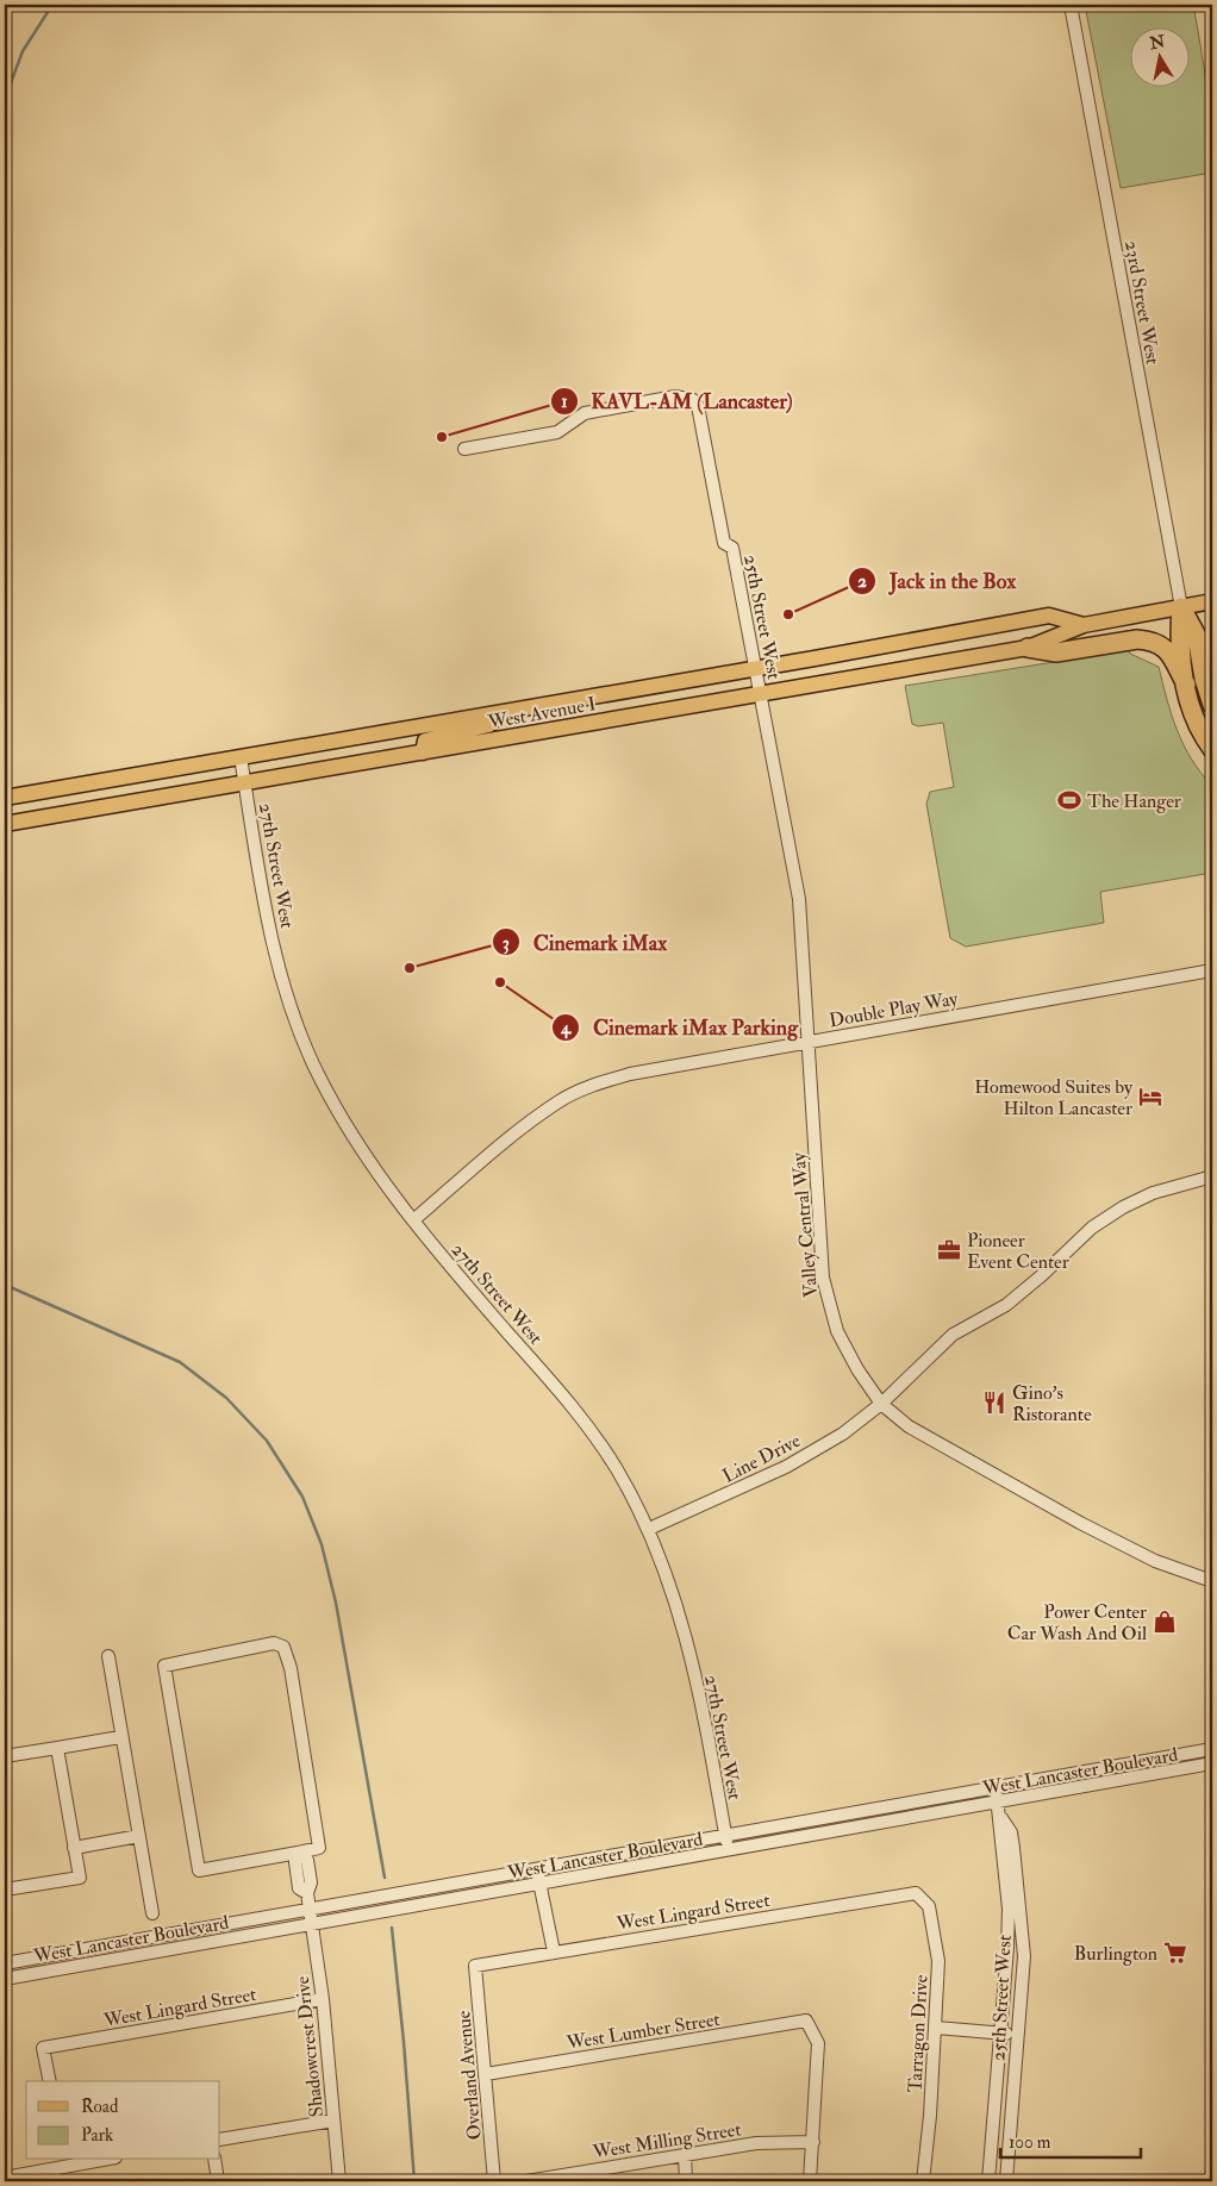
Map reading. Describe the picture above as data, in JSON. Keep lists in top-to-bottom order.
{
  "streets": {
    "main road": ["West Avenue I"],
    "street": [
      "23rd Street West",
      "25th Street West",
      "27th Street West",
      "Double Play Way",
      "Valley Central Way",
      "Line Drive",
      "West Lancaster Boulevard",
      "West Lingard Street",
      "West Lumber Street",
      "Tarragon Drive",
      "Shadowcrest Drive",
      "Overland Avenue",
      "West Milling Street"
    ]
  },
  "crossings": [
    ["23rd Street West", "West Avenue I"],
    ["25th Street West", "West Avenue I"],
    ["25th Street West", "Valley Central Way"],
    ["25th Street West", "West Lancaster Boulevard"],
    ["West Avenue I", "27th Street West"],
    ["West Avenue I", "Valley Central Way"],
    ["27th Street West", "Double Play Way"],
    ["27th Street West", "Line Drive"],
    ["27th Street West", "West Lancaster Boulevard"],
    ["Double Play Way", "Valley Central Way"],
    ["Valley Central Way", "Line Drive"],
    ["West Lancaster Boulevard", "Shadowcrest Drive"],
    ["West Lingard Street", "Tarragon Drive"],
    ["West Lingard Street", "Shadowcrest Drive"],
    ["West Lingard Street", "Overland Avenue"],
    ["West Lumber Street", "Overland Avenue"],
    ["West Lumber Street", "West Milling Street"]
  ],
  "places": {
    "other": [
      "KAVL-AM (Lancaster)",
      "Jack in the Box",
      "Cinemark iMax",
      "Cinemark iMax Parking"
    ],
    "sports": ["The Hanger"],
    "hotel": ["Homewood Suites by Hilton Lancaster"],
    "office": ["Pioneer Event Center"],
    "restaurant": ["Gino's Ristorante"],
    "shop": ["Power Center Car Wash And Oil"],
    "supermarket": ["Burlington"]
  },
  "legend": ["Road", "Park"],
  "scale_bar": "100 m",
  "north": "top"
}
